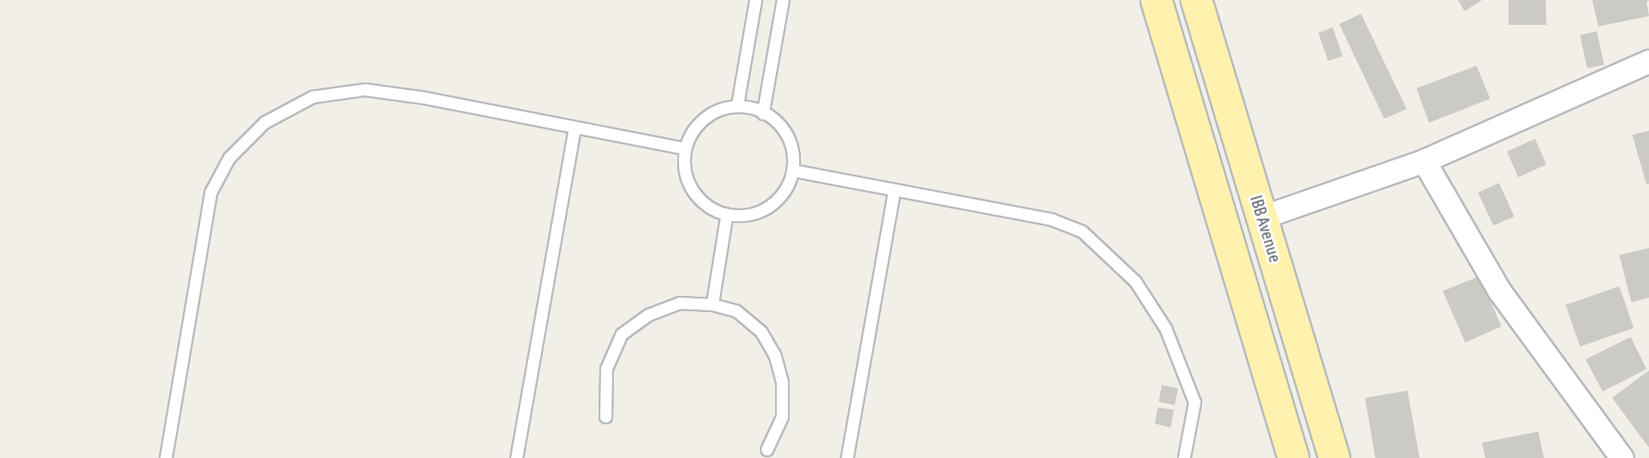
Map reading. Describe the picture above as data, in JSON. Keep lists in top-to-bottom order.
{
  "streets": {
    "main road": ["IBB Avenue"]
  }
}
